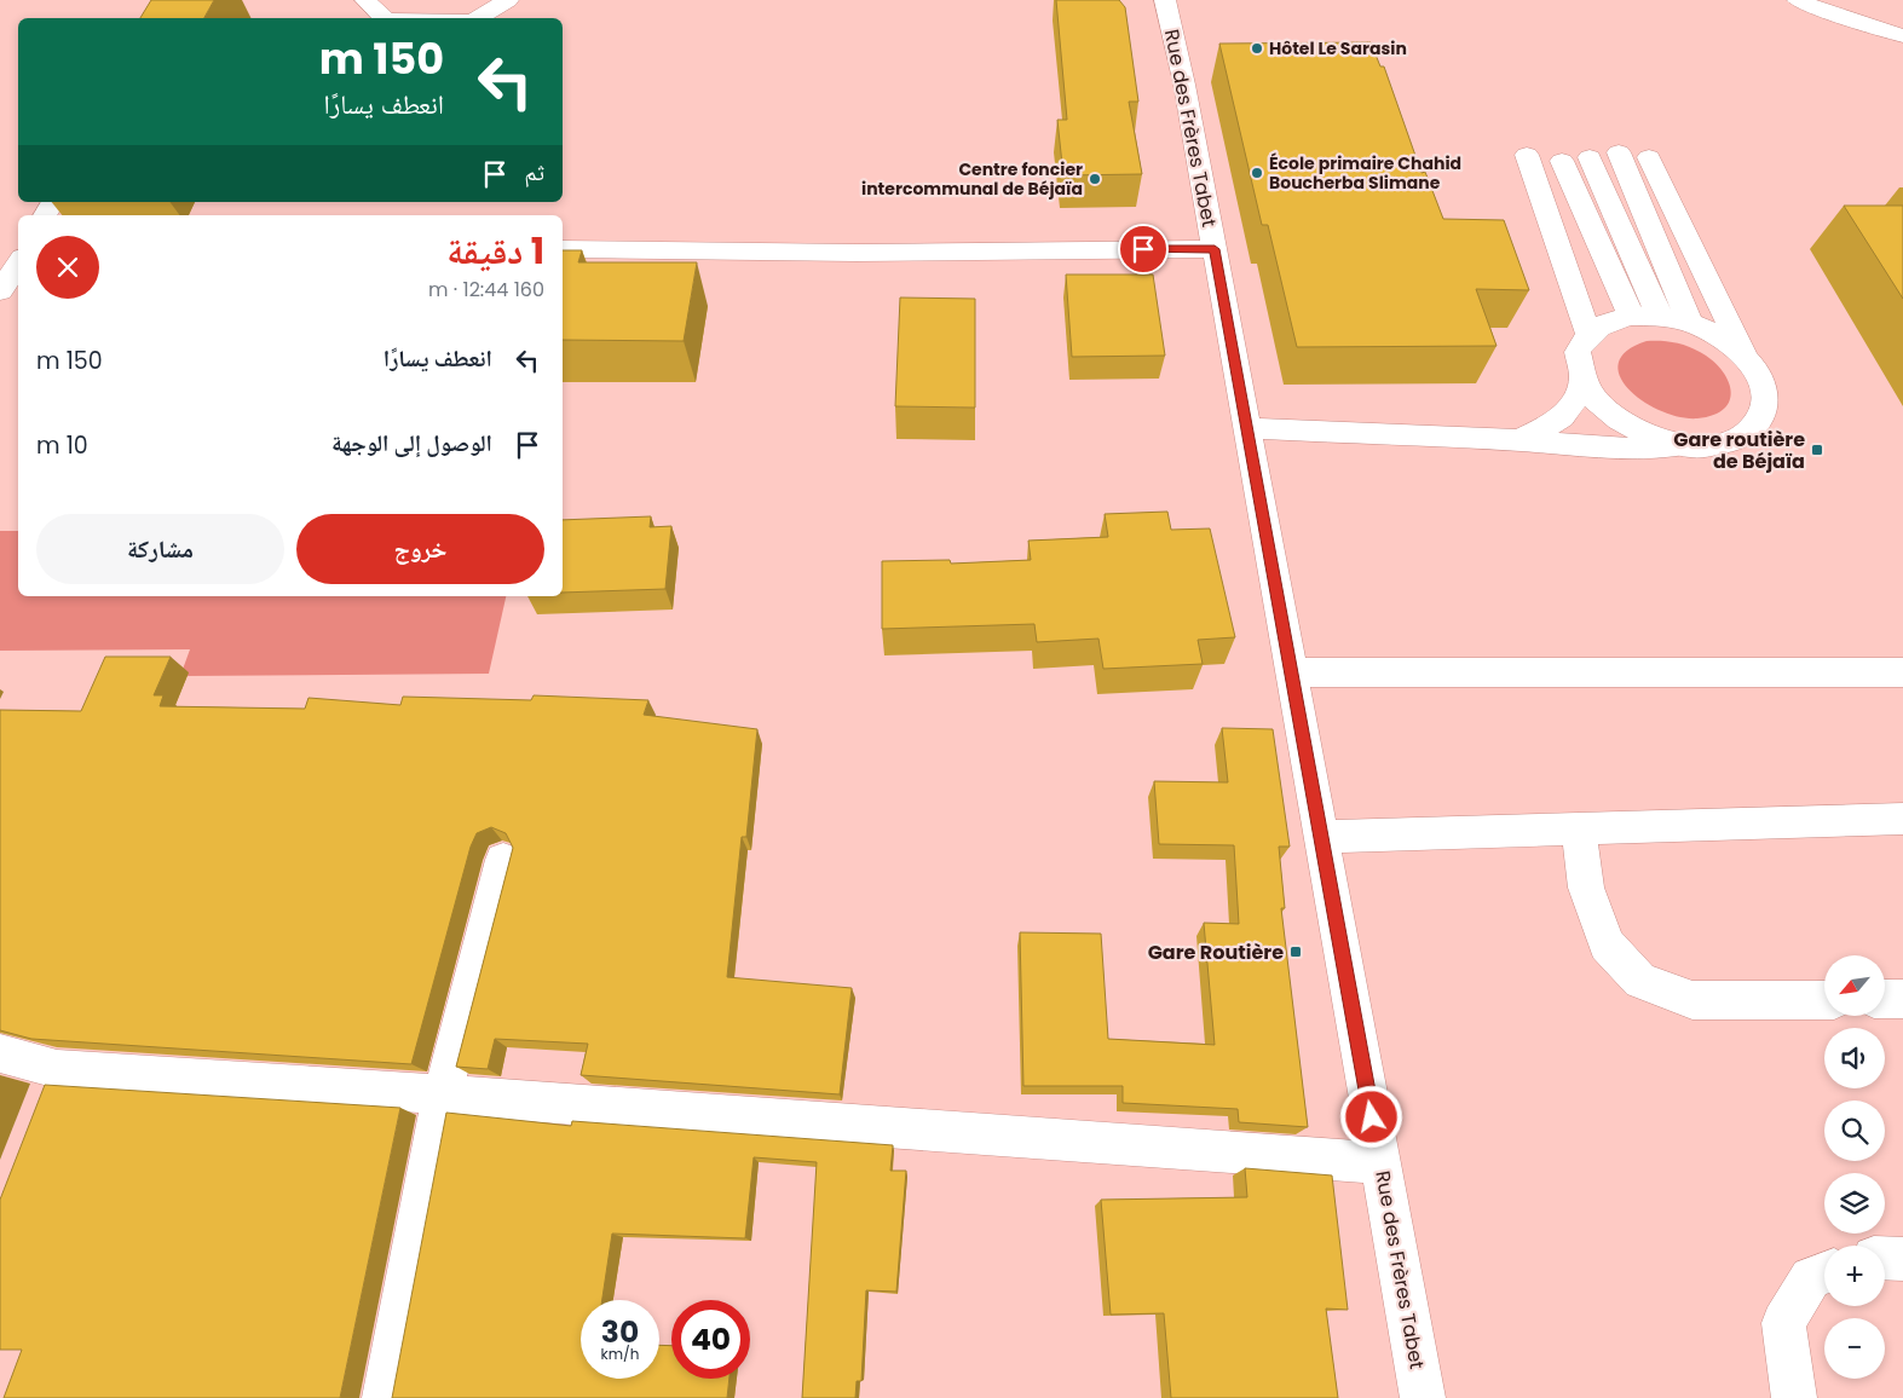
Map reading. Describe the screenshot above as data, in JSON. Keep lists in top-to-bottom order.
{
  "streets": {
    "main road": ["Rue des Frères Tabet"]
  },
  "places": {
    "other": ["Hôtel Le Sarasin", "École primaire Chahid Boucherba Slimane", "Centre foncier intercommunal de Béjaïa"],
    "transit": ["Gare routière de Béjaïa", "Gare Routière"]
  },
  "north": "bottom left",
  "page": {
    "turn": ["150 m", "انعطف يسارًا"],
    "then": "ثم",
    "heading": ["1 دقيقة", "160 m · 12:44"],
    "list": [
      {
        "name": "انعطف يسارًا",
        "value": "150 m"
      },
      {
        "name": "الوصول إلى الوجهة",
        "value": "10 m"
      }
    ],
    "buttons": ["خروج", "مشاركة"],
    "map_buttons": ["+", "−"],
    "speed": "30 km/h",
    "limit": "40"
  }
}
